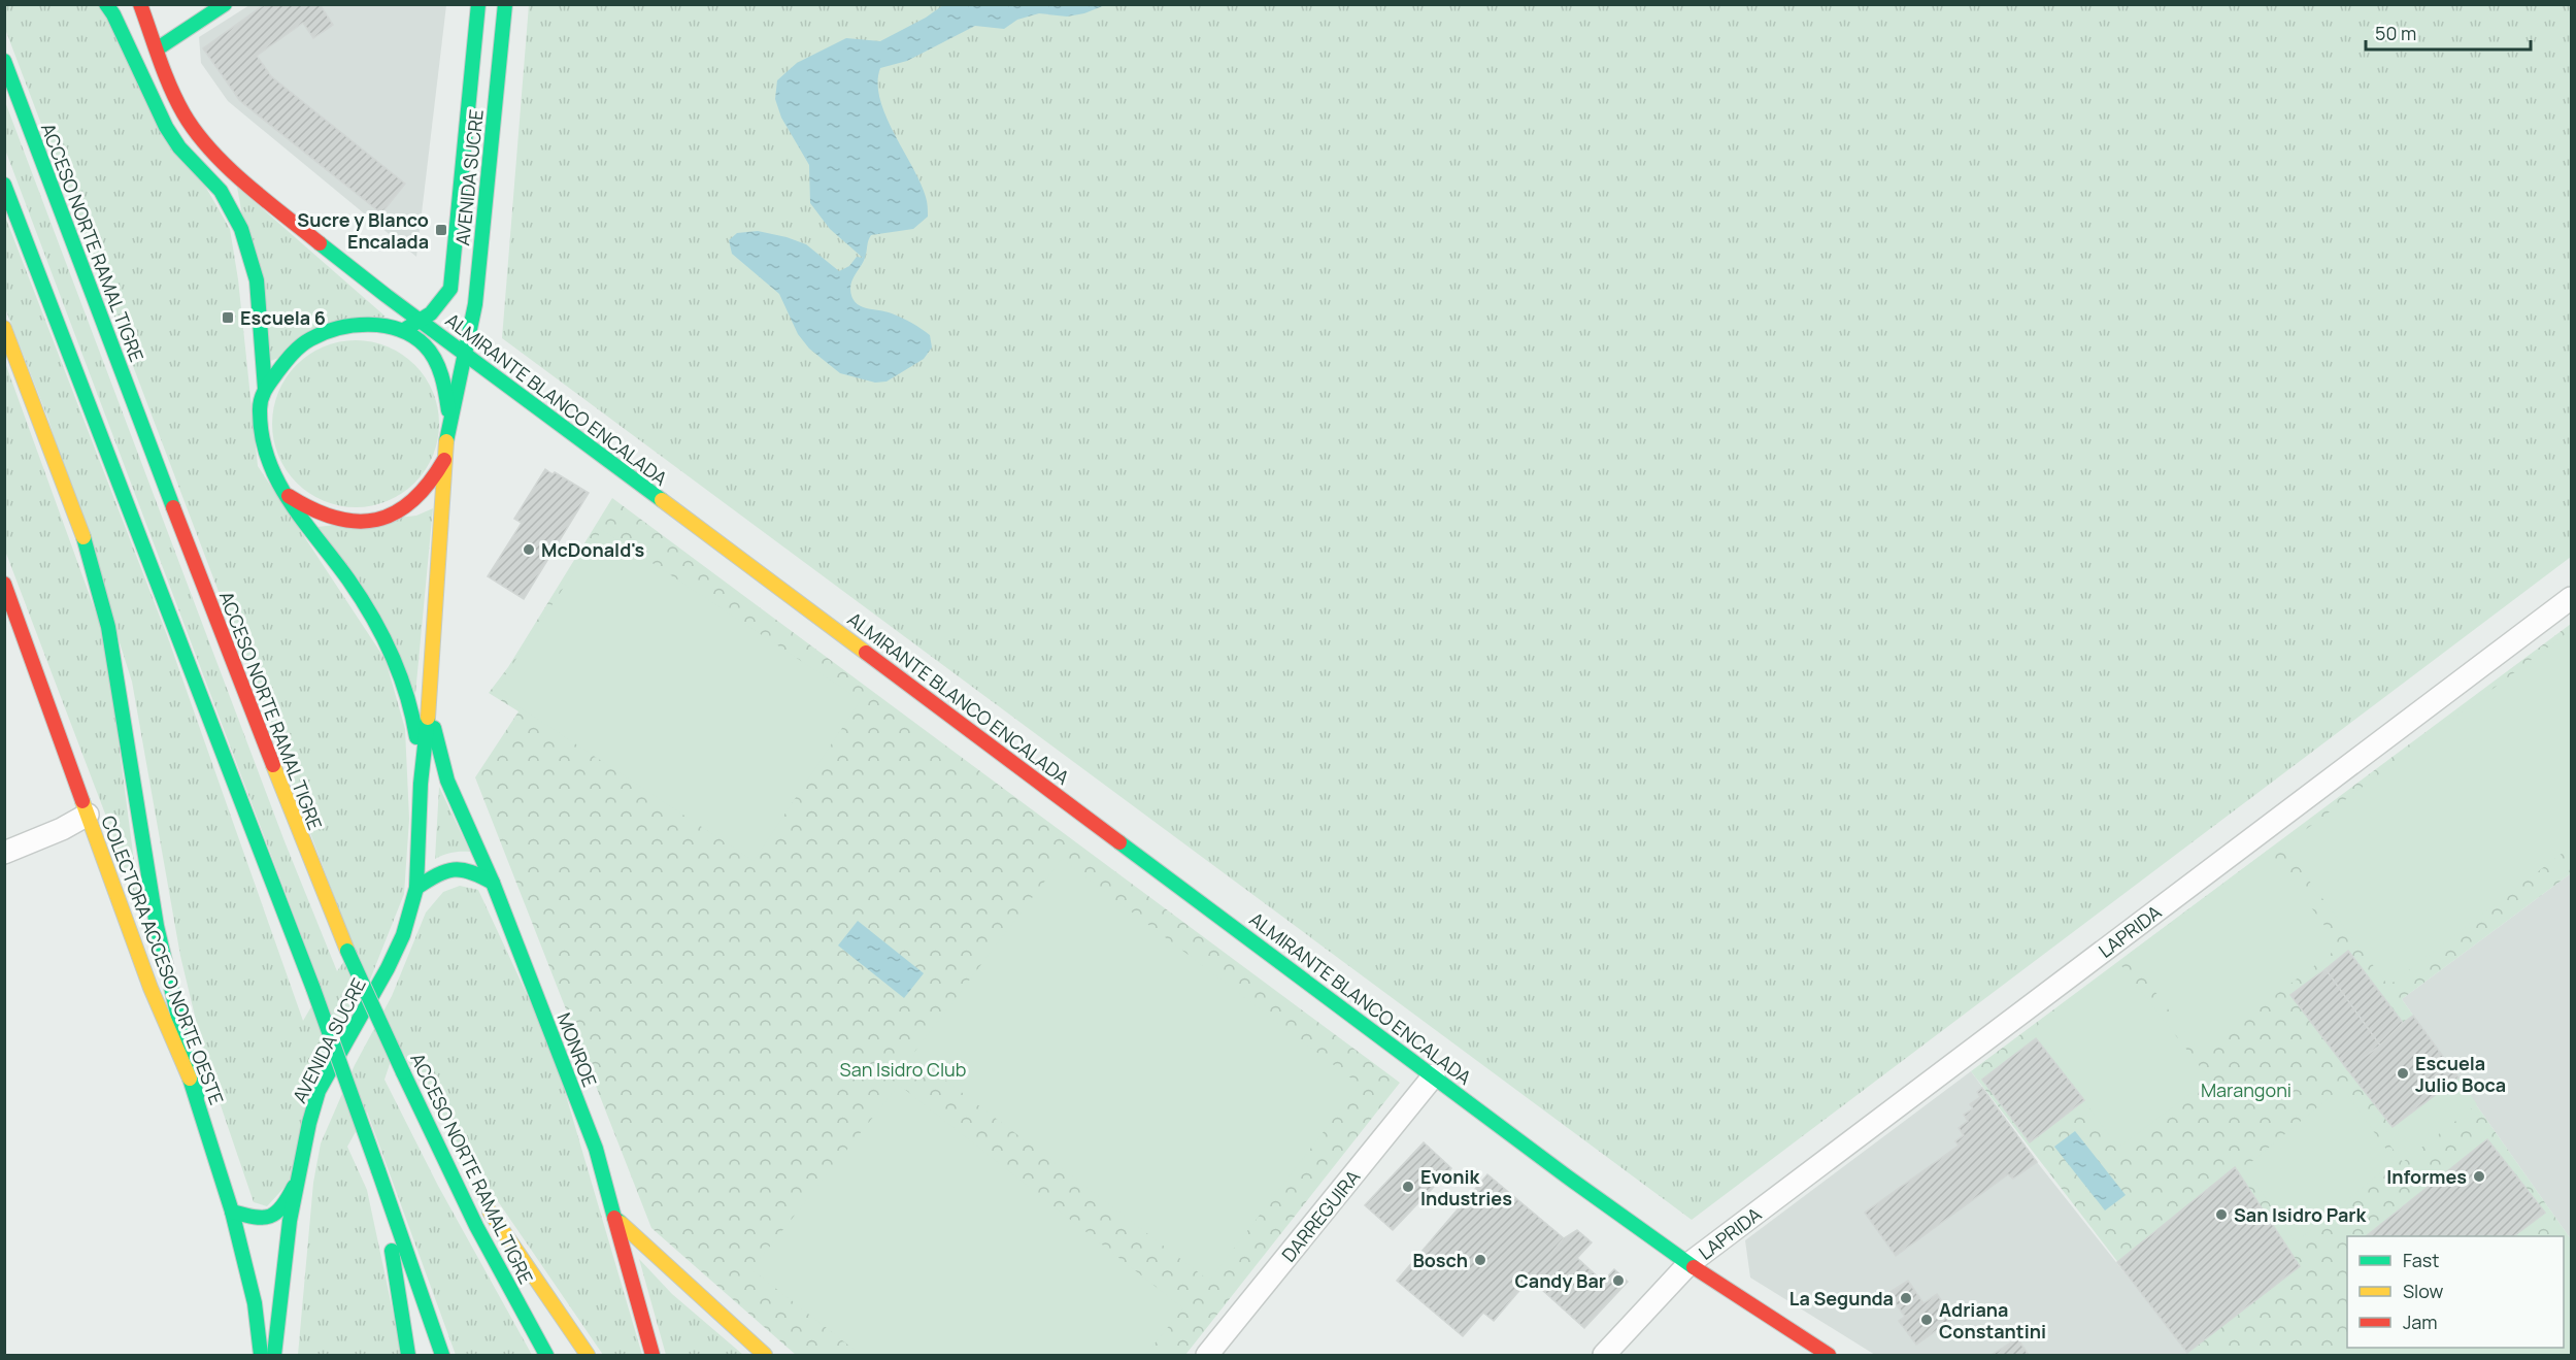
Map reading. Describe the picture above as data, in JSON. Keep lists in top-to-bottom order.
{
  "streets": {
    "main road": [
      "AVENIDA SUCRE",
      "ACCESO NORTE RAMAL TIGRE",
      "ALMIRANTE BLANCO ENCALADA",
      "COLECTORA ACCESO NORTE OESTE",
      "MONROE"
    ],
    "street": ["LAPRIDA", "DARREGUIRA"]
  },
  "crossings": [
    ["AVENIDA SUCRE", "ALMIRANTE BLANCO ENCALADA"],
    ["AVENIDA SUCRE", "MONROE"],
    ["ALMIRANTE BLANCO ENCALADA", "LAPRIDA"],
    ["ALMIRANTE BLANCO ENCALADA", "DARREGUIRA"]
  ],
  "parks": ["San Isidro Club", "Marangoni"],
  "places": {
    "transit": ["Sucre y Blanco Encalada", "Escuela 6"],
    "other": [
      "McDonald's",
      "Escuela Julio Boca",
      "Informes",
      "Evonik Industries",
      "San Isidro Park",
      "Bosch",
      "Candy Bar",
      "La Segunda",
      "Adriana Constantini"
    ]
  },
  "legend": ["Fast", "Slow", "Jam"],
  "scale_bar": "50 m"
}
